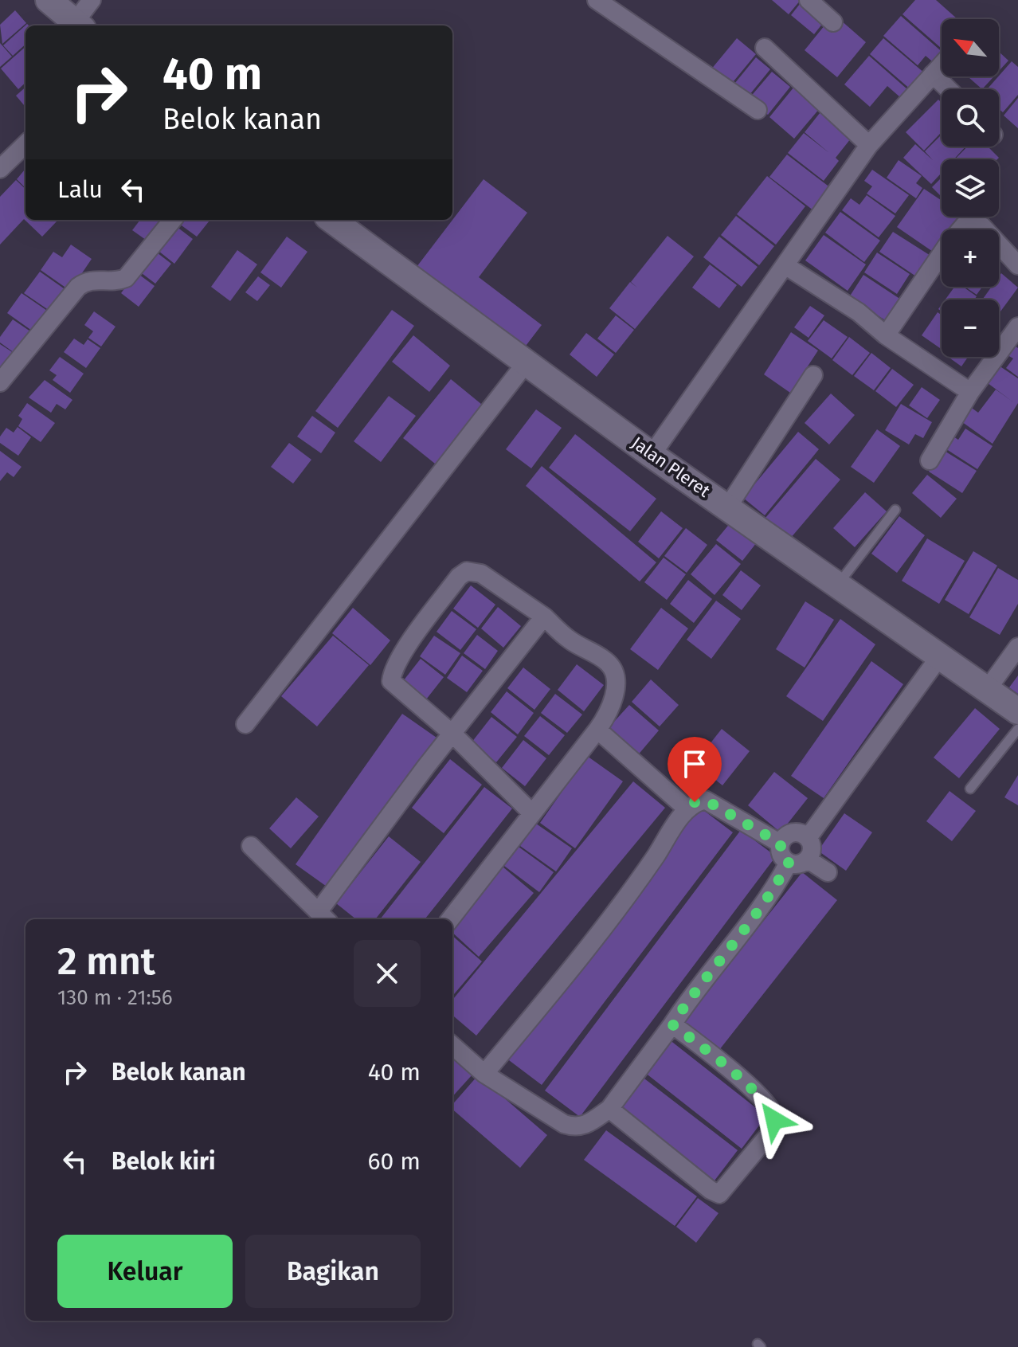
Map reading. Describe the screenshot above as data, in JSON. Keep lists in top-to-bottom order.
{
  "streets": {
    "main road": ["Jalan Pleret"]
  },
  "north": "top left",
  "page": {
    "map_buttons": ["+", "−"],
    "turn": ["40 m", "Belok kanan"],
    "then": "Lalu",
    "heading": ["2 mnt", "130 m · 21:56"],
    "list": [
      {
        "name": "Belok kanan",
        "value": "40 m"
      },
      {
        "name": "Belok kiri",
        "value": "60 m"
      }
    ],
    "buttons": ["Keluar", "Bagikan"]
  }
}
